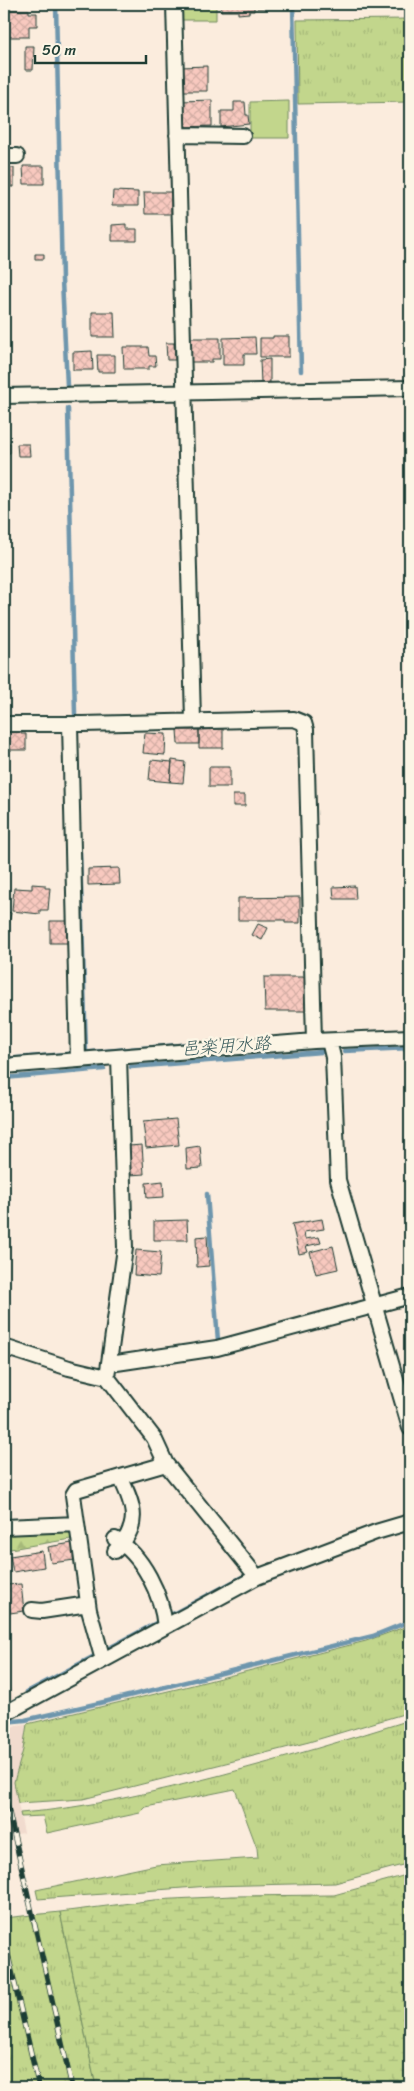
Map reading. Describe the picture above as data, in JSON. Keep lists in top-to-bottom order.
{
  "water": ["邑楽用水路"],
  "scale_bar": "50 m"
}
